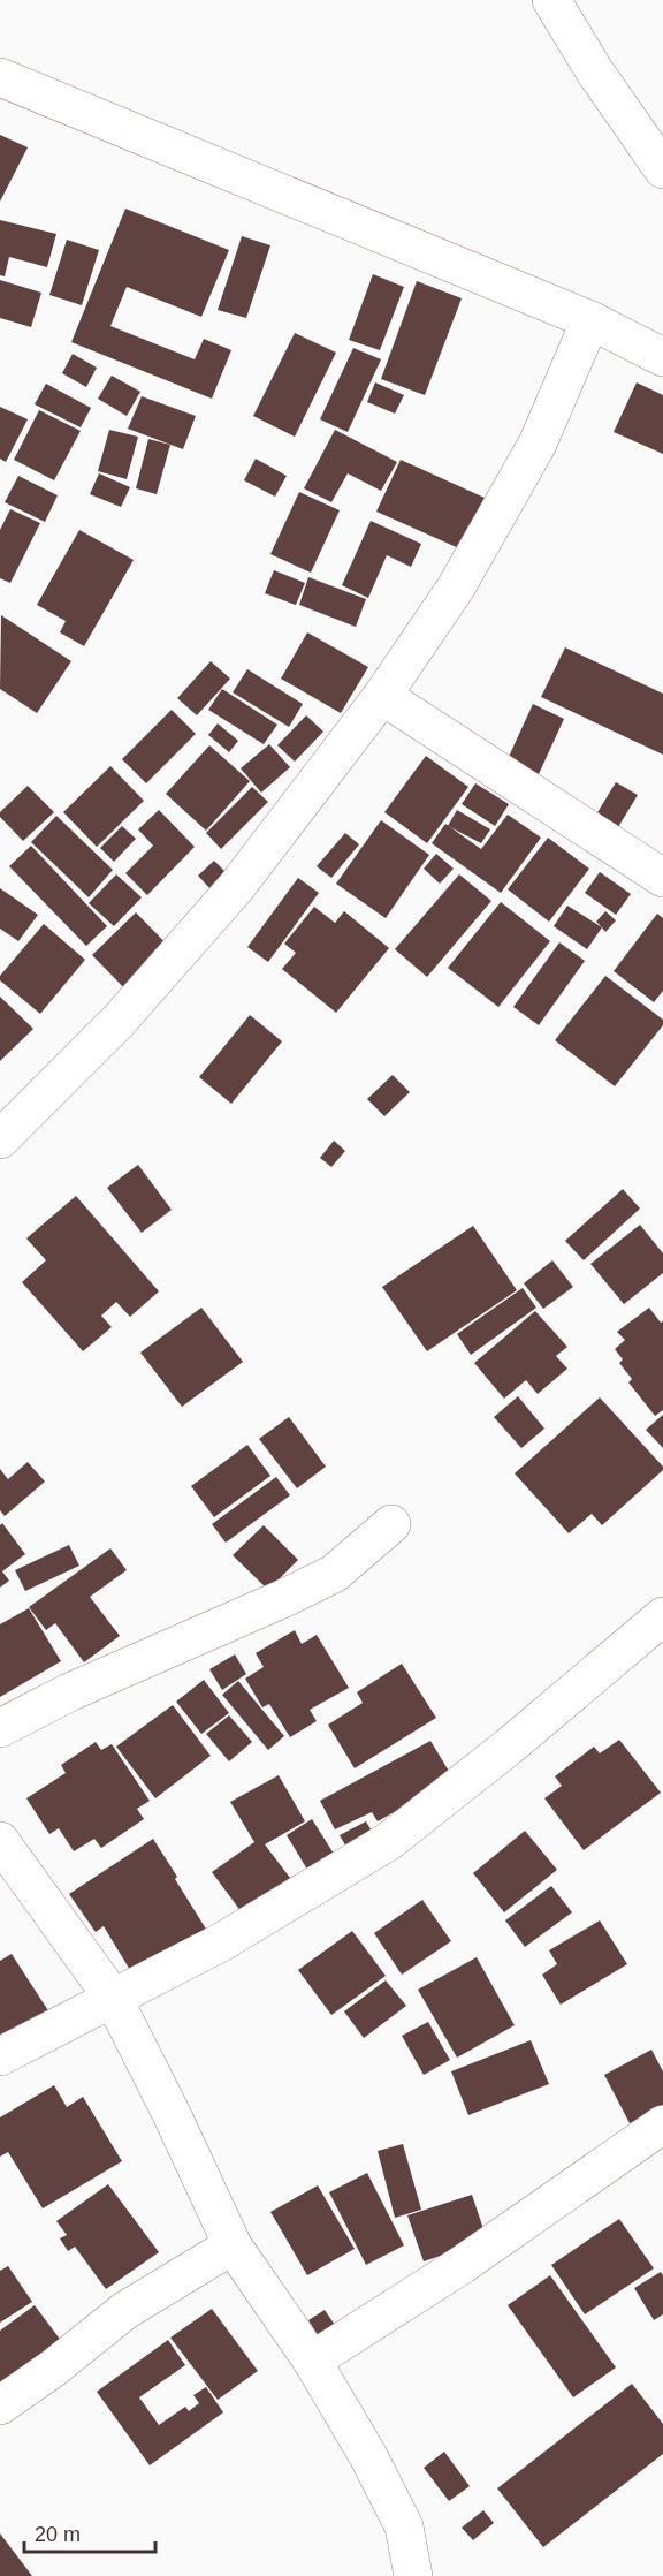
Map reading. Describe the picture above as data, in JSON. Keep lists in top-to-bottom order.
{
  "scale_bar": "20 m"
}
